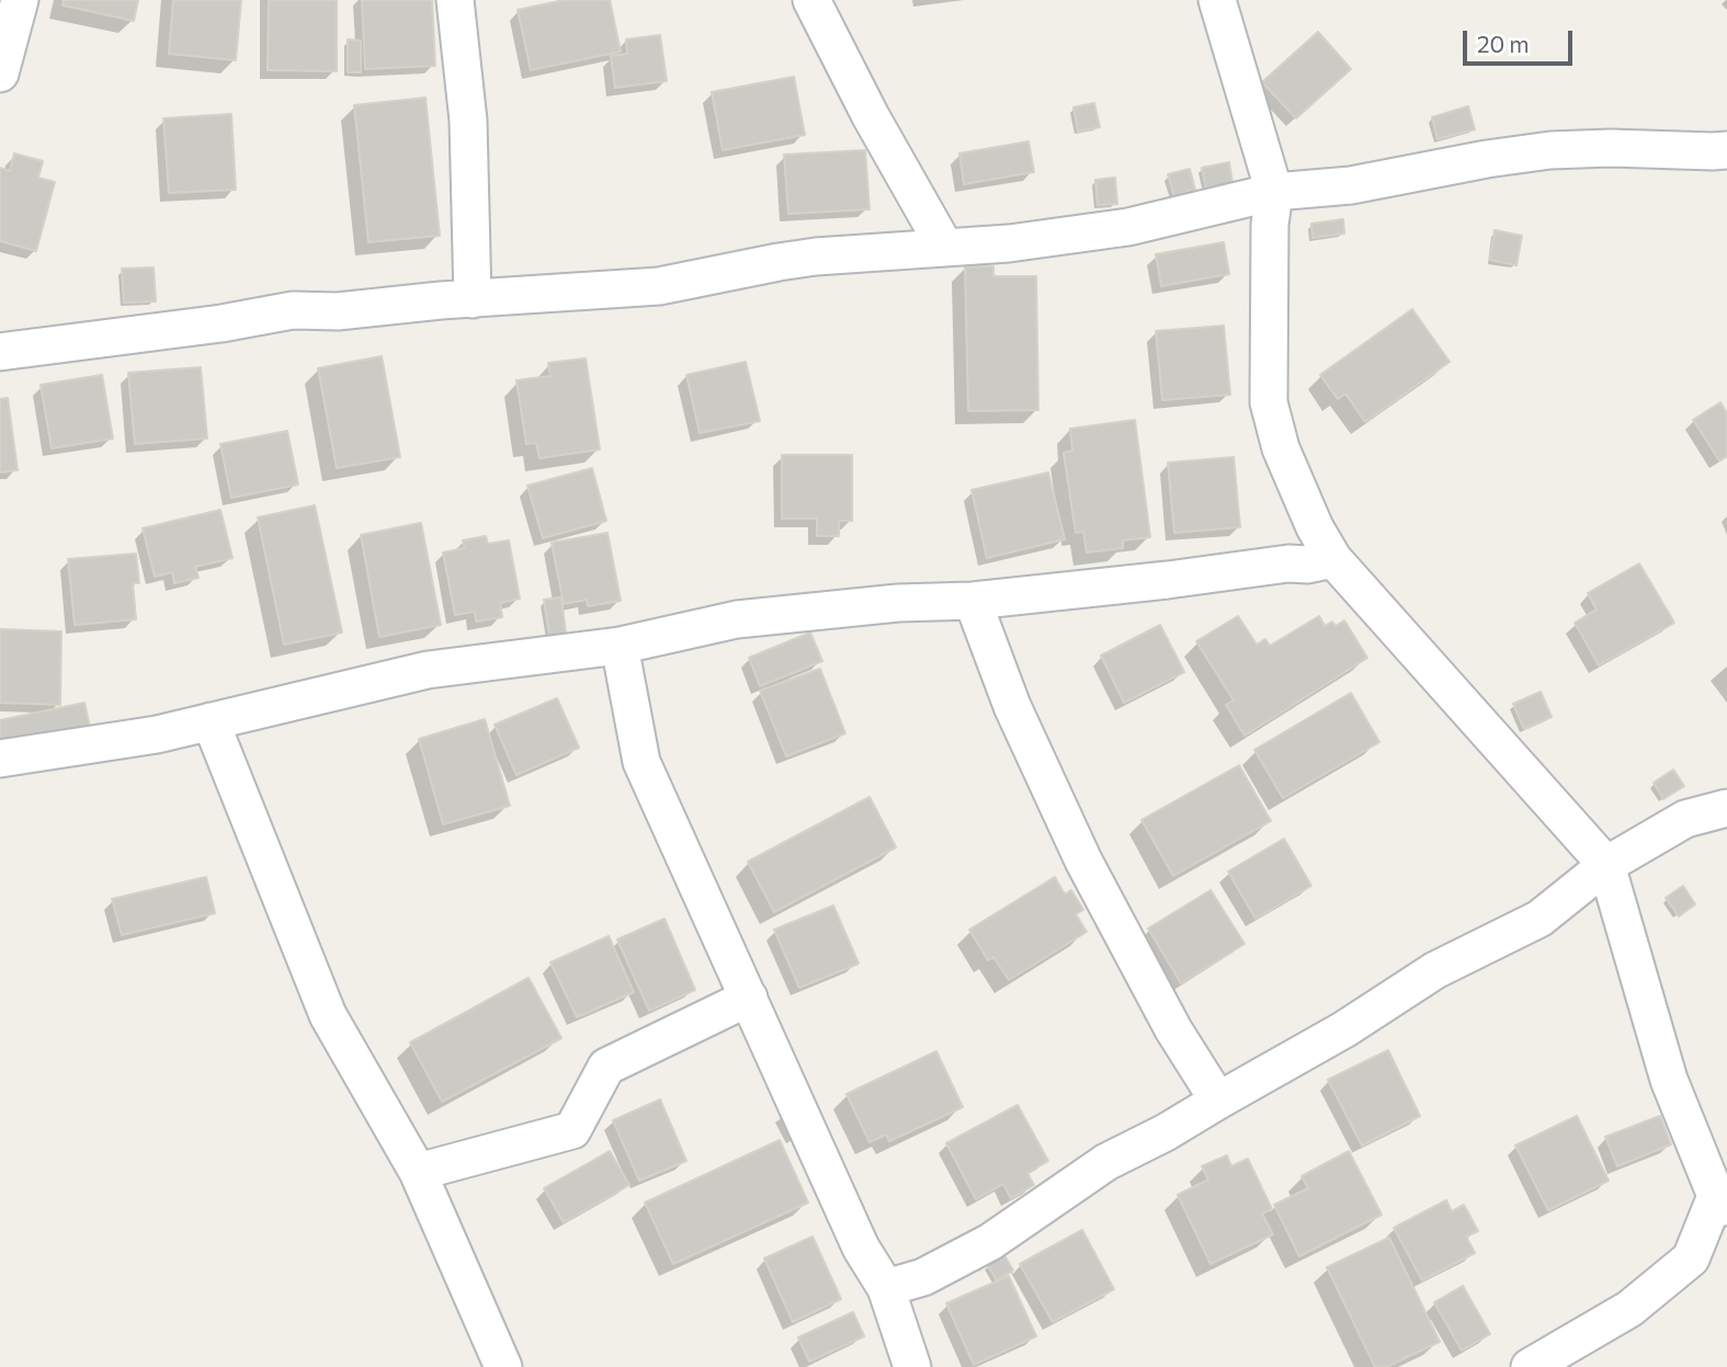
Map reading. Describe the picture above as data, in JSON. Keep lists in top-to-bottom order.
{
  "scale_bar": "20 m"
}
